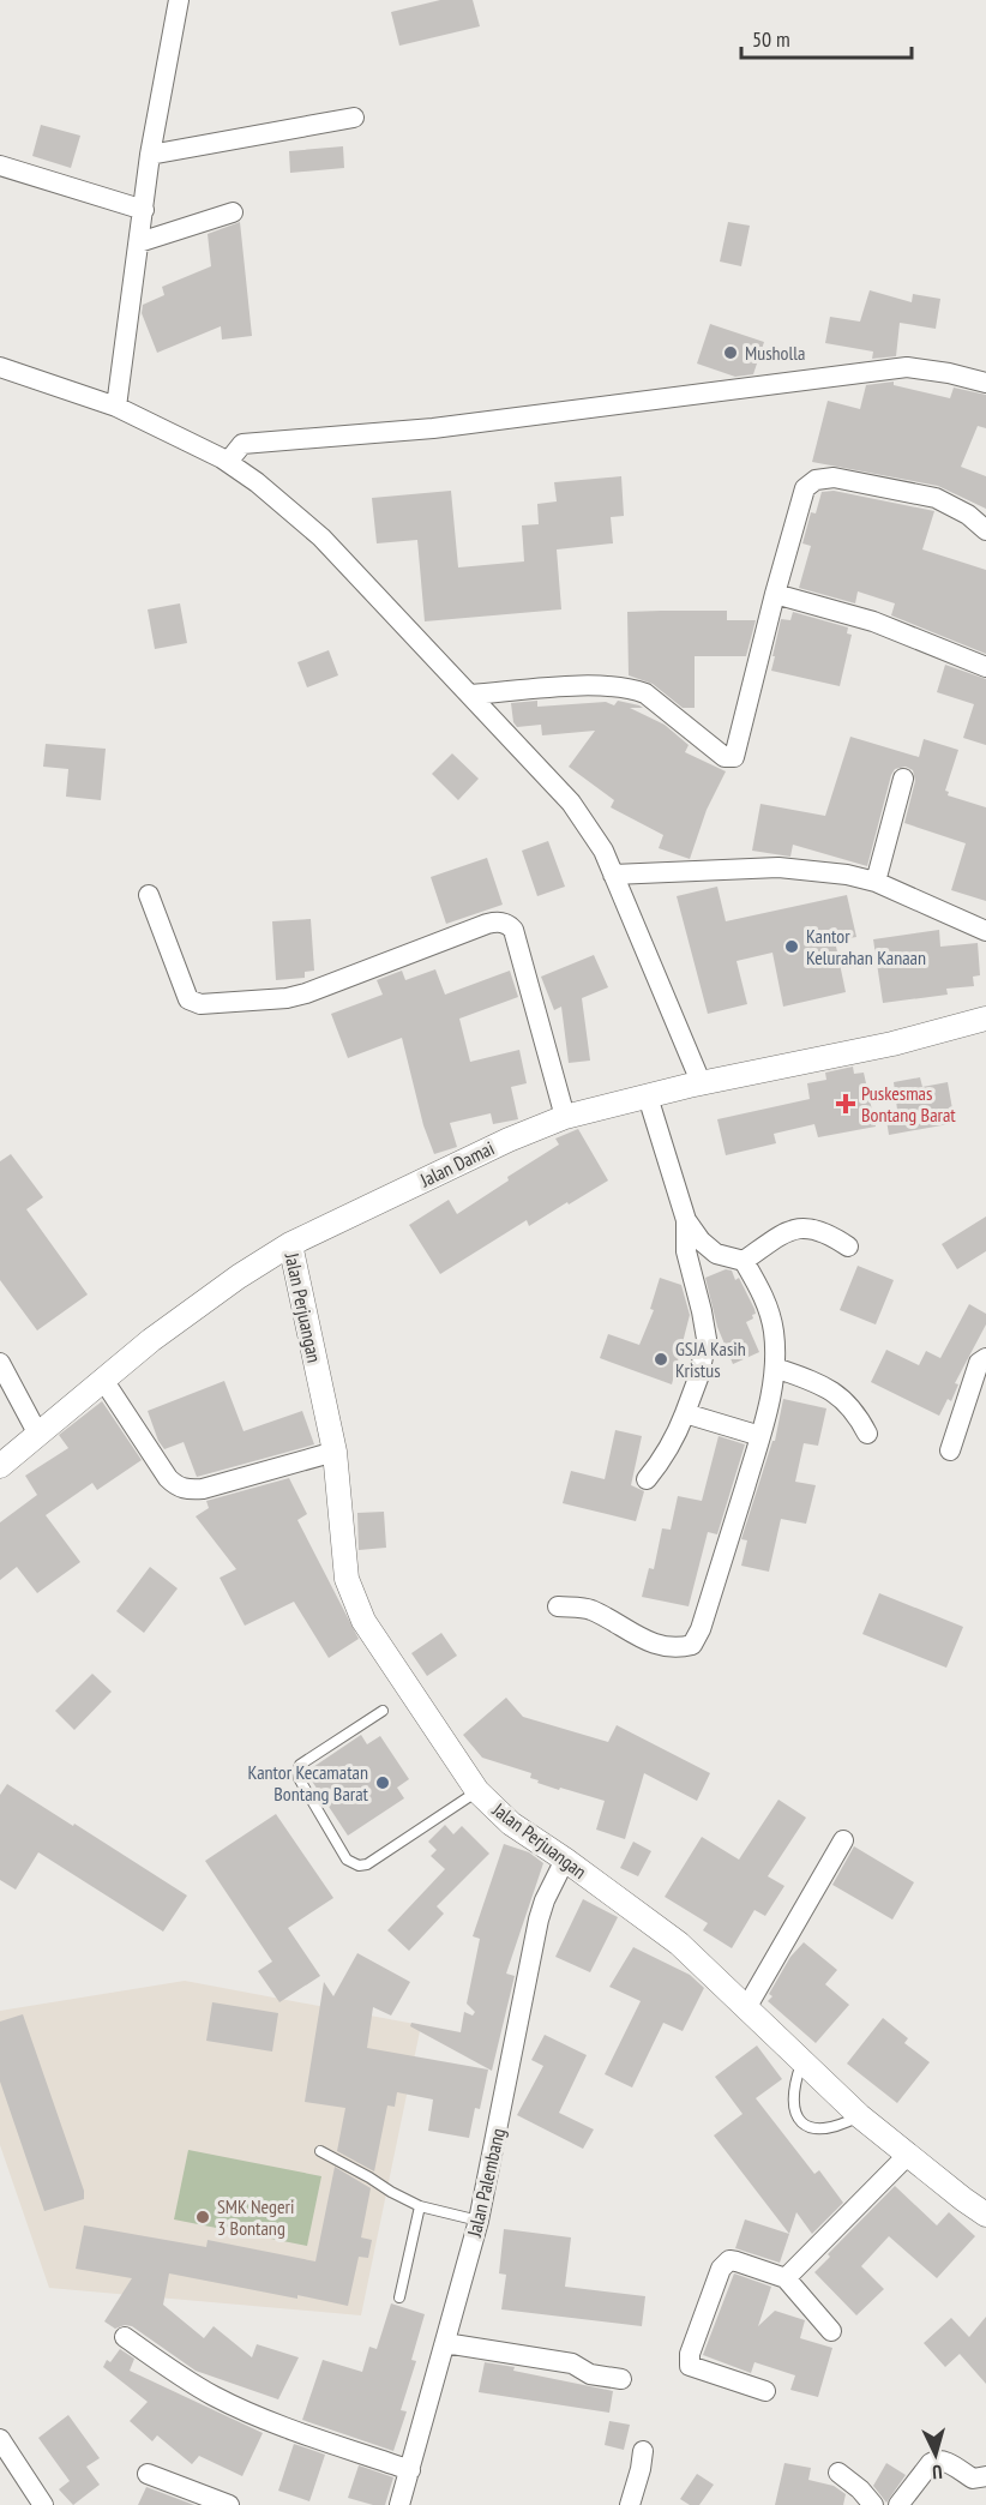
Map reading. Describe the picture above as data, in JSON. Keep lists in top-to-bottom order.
{
  "streets": {
    "street": ["Jalan Damai", "Jalan Perjuangan", "Jalan Palembang"]
  },
  "crossings": [
    ["Jalan Damai", "Jalan Perjuangan"],
    ["Jalan Perjuangan", "Jalan Palembang"]
  ],
  "places": {
    "other": [
      "Musholla",
      "Kantor Kelurahan Kanaan",
      "GSJA Kasih Kristus",
      "Kantor Kecamatan Bontang Barat",
      "SMK Negeri 3 Bontang"
    ],
    "health": ["Puskesmas Bontang Barat"]
  },
  "scale_bar": "50 m",
  "north": "bottom"
}
